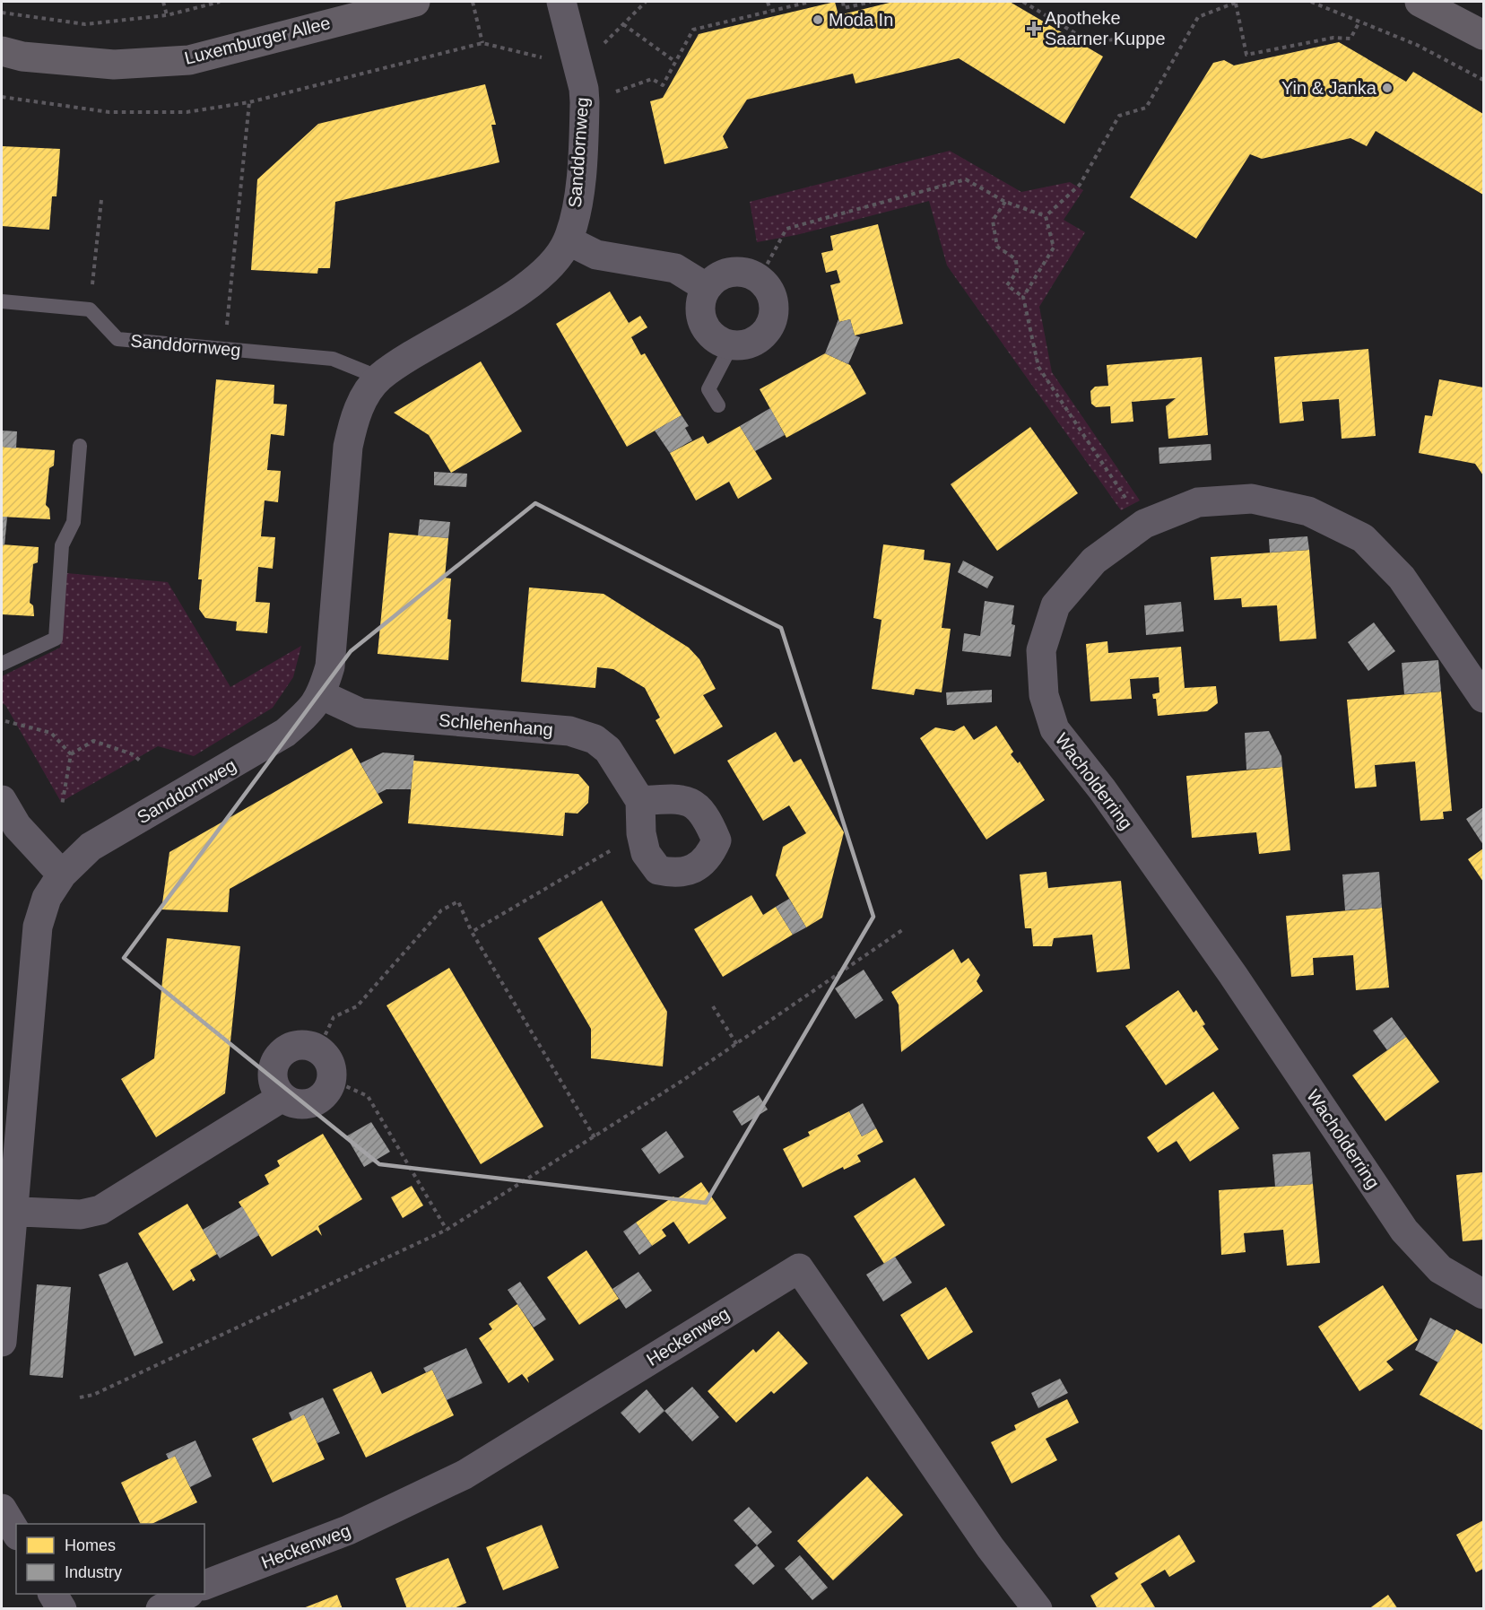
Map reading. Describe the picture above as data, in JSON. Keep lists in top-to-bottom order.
{
  "streets": {
    "street": [
      "Luxemburger Allee",
      "Sanddornweg",
      "Schlehenhang",
      "Wacholderring",
      "Heckenweg"
    ]
  },
  "crossings": [
    ["Sanddornweg", "Schlehenhang"]
  ],
  "places": {
    "other": ["Moda In", "Yin & Janka"],
    "health": ["Apotheke Saarner Kuppe"]
  },
  "legend": ["Homes", "Industry"]
}
